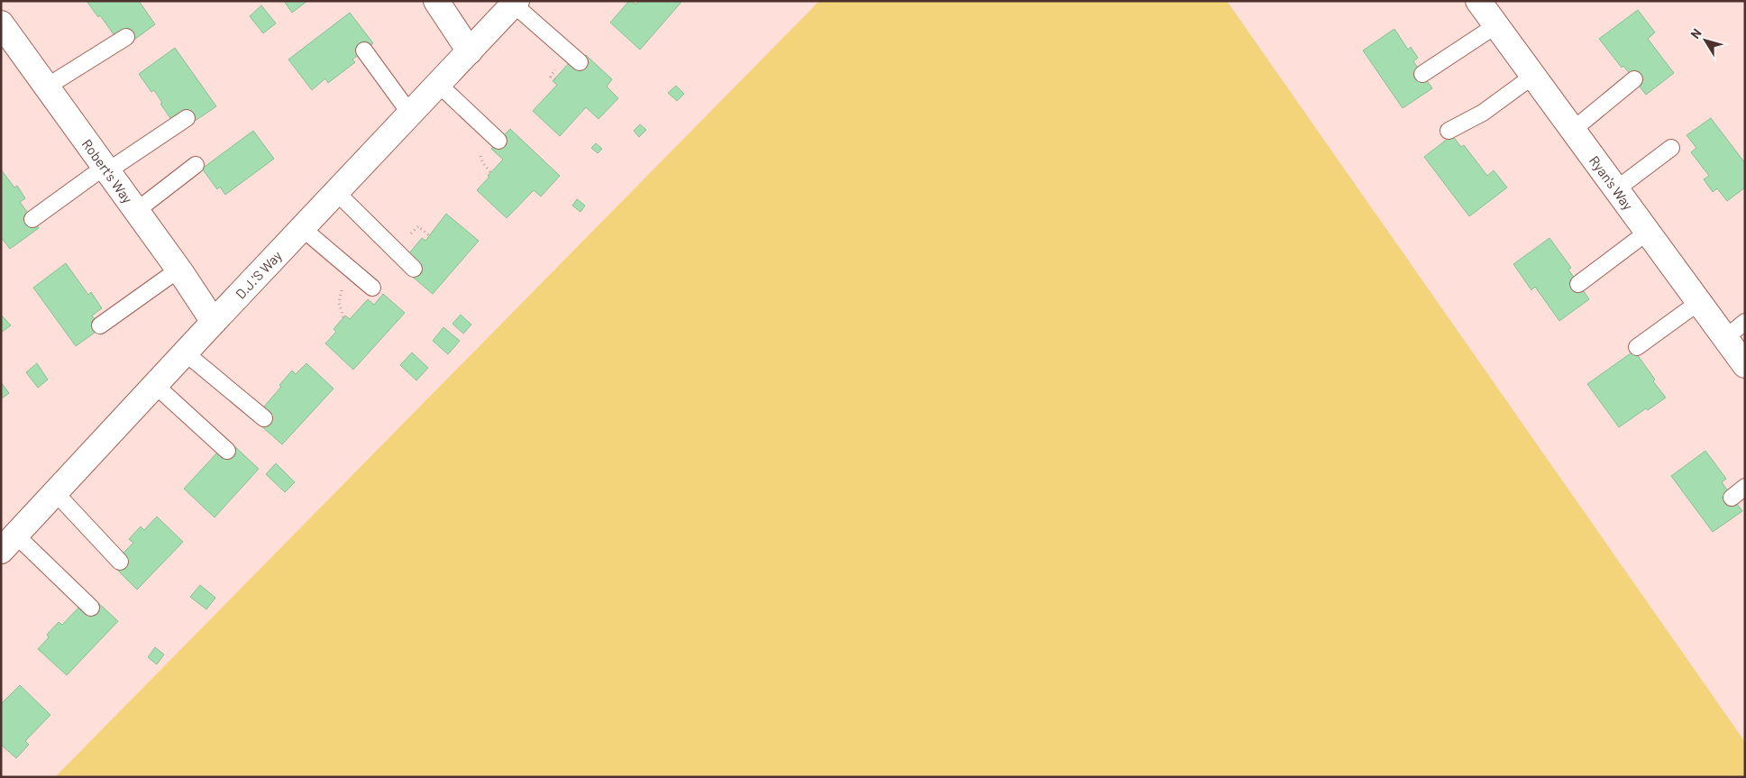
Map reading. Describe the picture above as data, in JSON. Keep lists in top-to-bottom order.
{
  "streets": {
    "street": ["Robert's Way", "Ryan's Way", "D.J.'S Way"]
  },
  "crossings": [
    ["Robert's Way", "D.J.'S Way"]
  ],
  "north": "top left"
}
